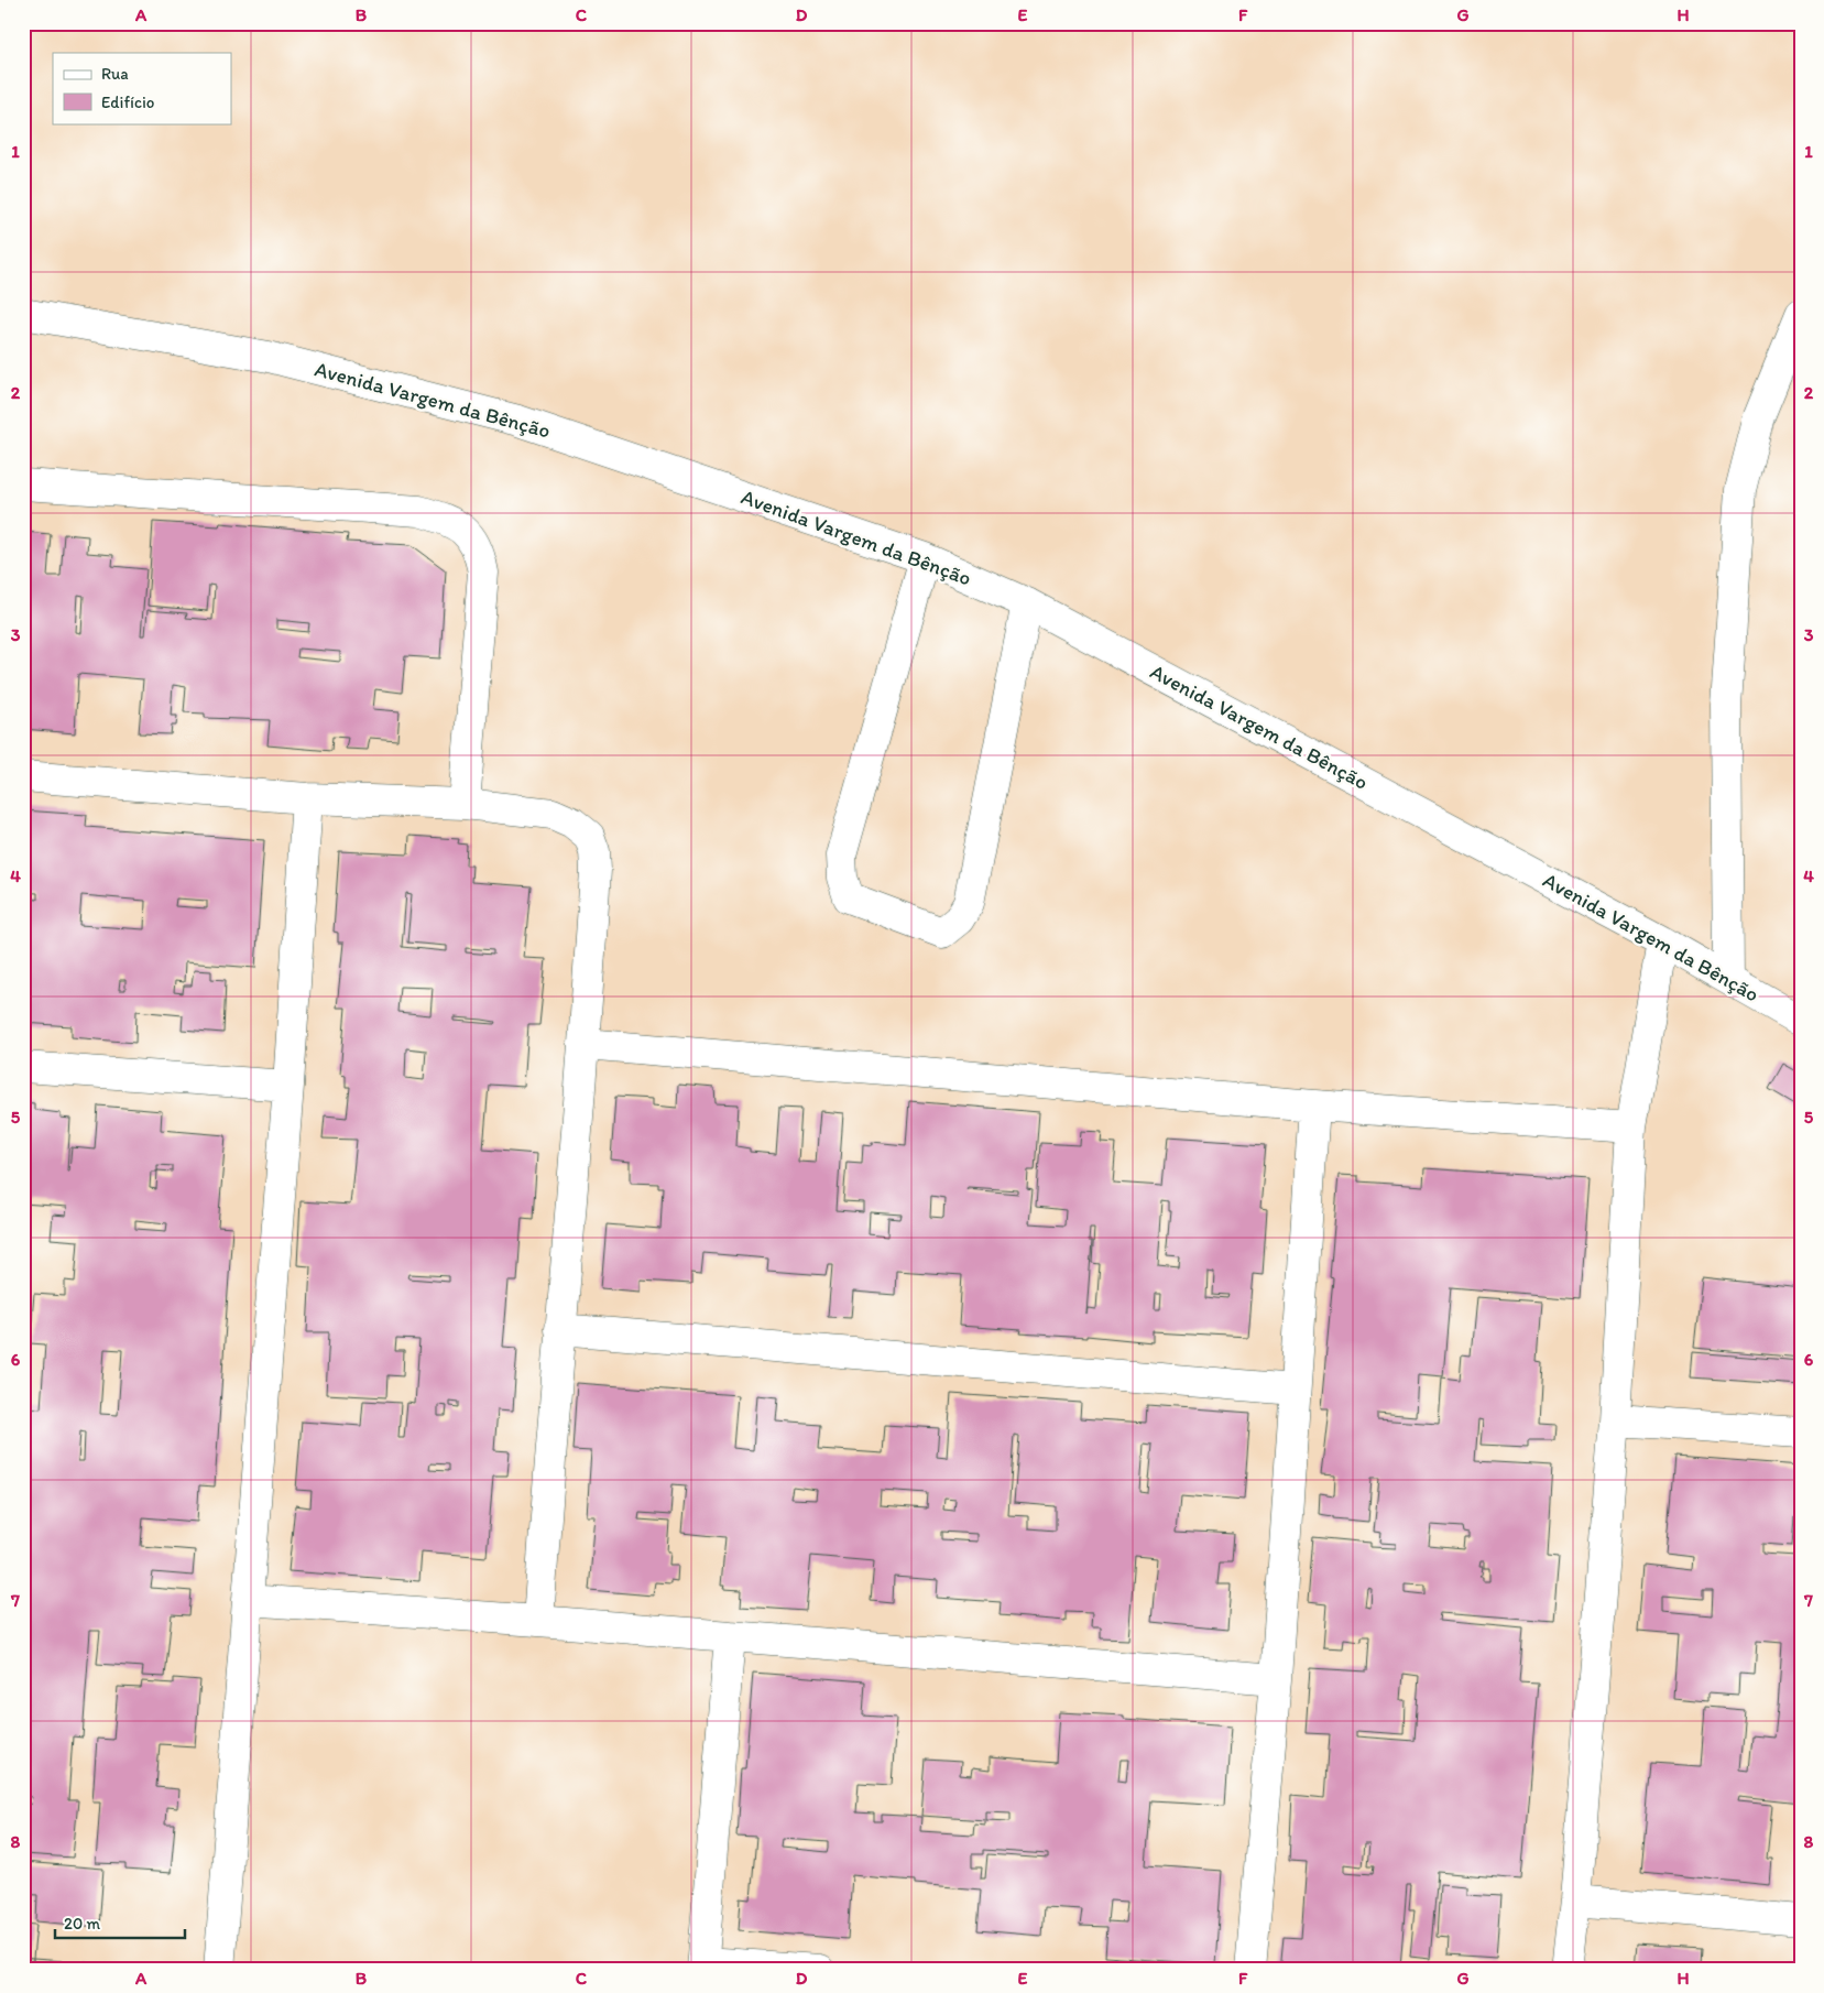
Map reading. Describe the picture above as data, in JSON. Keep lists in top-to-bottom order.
{
  "streets": {
    "street": ["Avenida Vargem da Bênção"]
  },
  "legend": ["Rua", "Edifício"],
  "scale_bar": "20 m",
  "grid": {
    "columns": [
      "A",
      "B",
      "C",
      "D",
      "E",
      "F",
      "G",
      "H"
    ],
    "rows": [
      "1",
      "2",
      "3",
      "4",
      "5",
      "6",
      "7",
      "8"
    ]
  }
}
